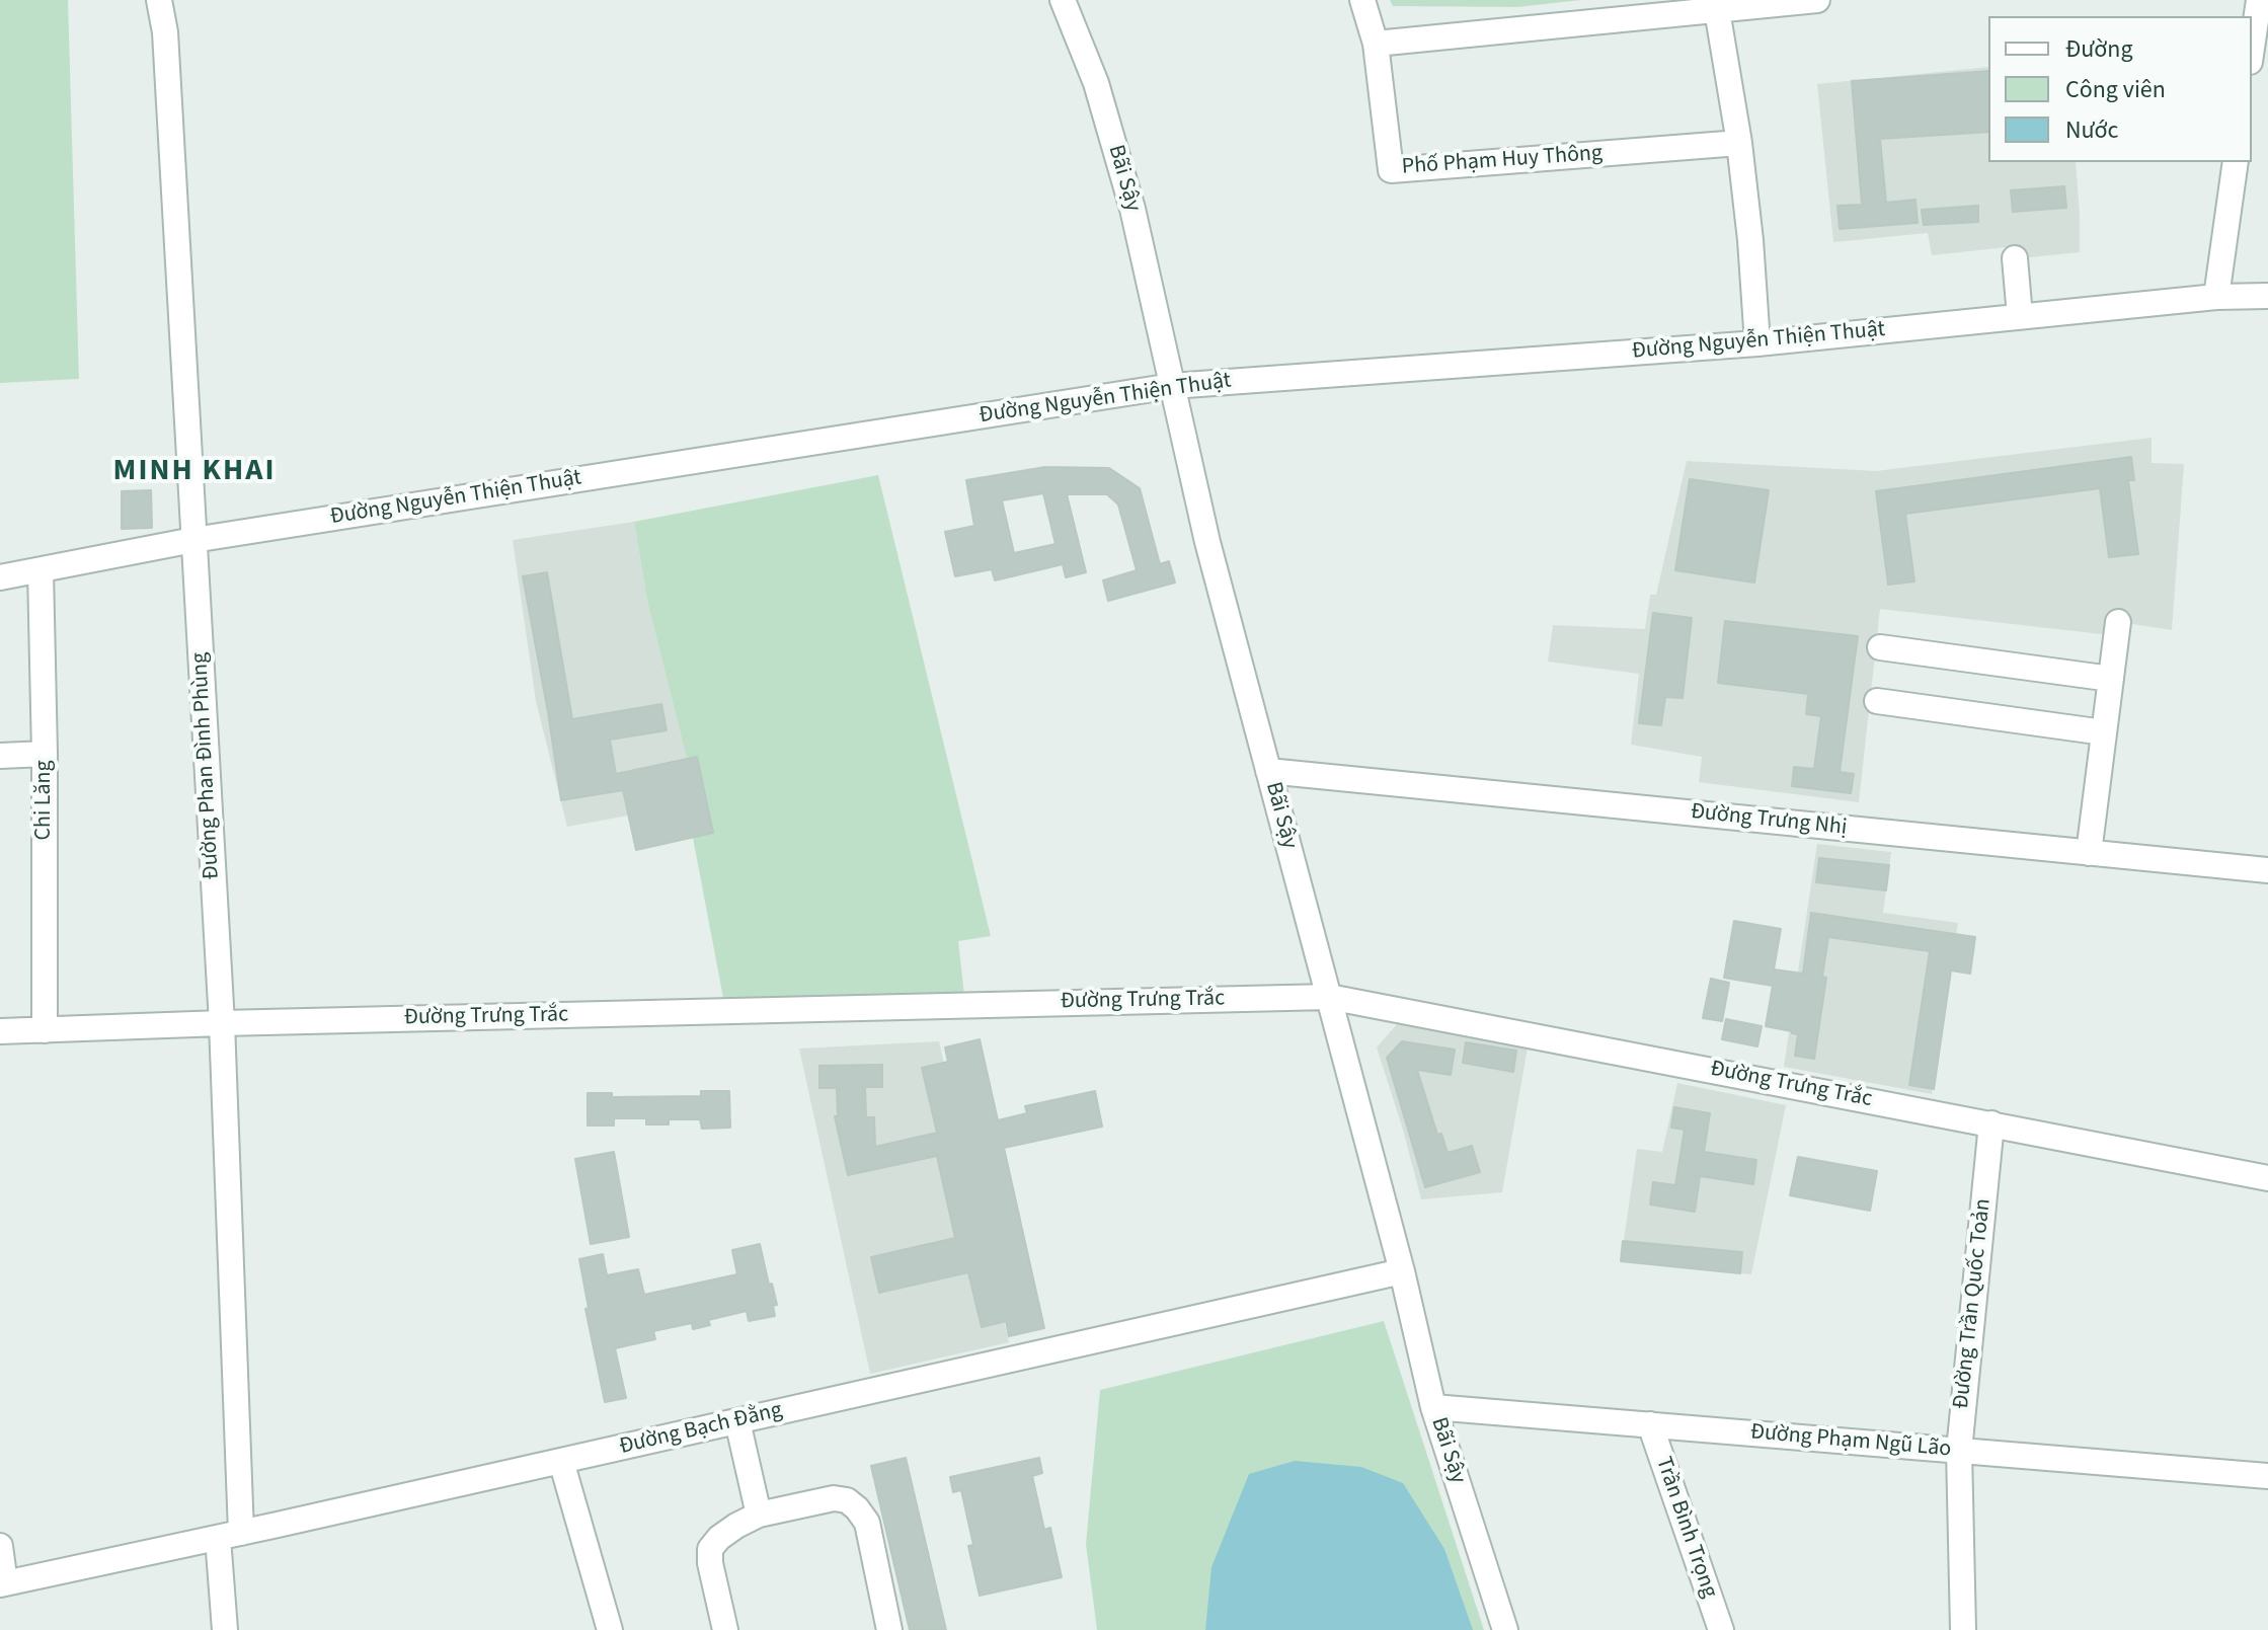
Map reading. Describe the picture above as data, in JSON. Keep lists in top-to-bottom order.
{
  "streets": {
    "street": [
      "Phố Phạm Huy Thông",
      "Bãi Sậy",
      "Đường Nguyễn Thiện Thuật",
      "Đường Phan Đình Phùng",
      "Chi Lăng",
      "Đường Trưng Nhị",
      "Đường Trưng Trắc",
      "Đường Trần Quốc Toản",
      "Đường Bạch Đằng",
      "Đường Phạm Ngũ Lão",
      "Trần Bình Trọng"
    ]
  },
  "crossings": [
    ["Bãi Sậy", "Đường Nguyễn Thiện Thuật"],
    ["Bãi Sậy", "Đường Trưng Nhị"],
    ["Bãi Sậy", "Đường Trưng Trắc"],
    ["Bãi Sậy", "Đường Bạch Đằng"],
    ["Bãi Sậy", "Đường Phạm Ngũ Lão"],
    ["Đường Nguyễn Thiện Thuật", "Đường Phan Đình Phùng"],
    ["Đường Nguyễn Thiện Thuật", "Chi Lăng"],
    ["Đường Phan Đình Phùng", "Đường Trưng Trắc"],
    ["Đường Phan Đình Phùng", "Đường Bạch Đằng"],
    ["Chi Lăng", "Đường Trưng Trắc"],
    ["Đường Trưng Trắc", "Đường Trần Quốc Toản"],
    ["Đường Trần Quốc Toản", "Đường Phạm Ngũ Lão"],
    ["Đường Phạm Ngũ Lão", "Trần Bình Trọng"]
  ],
  "districts": ["MINH KHAI"],
  "legend": ["Đường", "Công viên", "Nước"]
}
